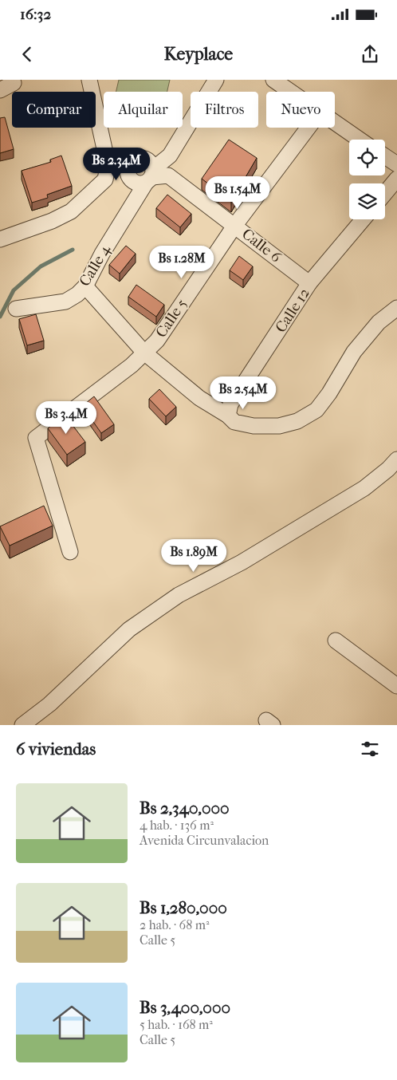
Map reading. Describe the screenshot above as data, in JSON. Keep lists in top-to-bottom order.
{
  "streets": {
    "street": [
      "Calle 6",
      "Calle 4",
      "Calle 12",
      "Calle 5"
    ]
  },
  "crossings": [
    ["Calle 6", "Calle 4"],
    ["Calle 6", "Calle 12"],
    ["Calle 6", "Calle 5"]
  ],
  "page": {
    "status": "16:32",
    "header": "Keyplace",
    "chip": [
      "Comprar",
      "Alquilar",
      "Filtros",
      "Nuevo"
    ],
    "price": [
      "Bs 2.34M",
      "Bs 1.54M",
      "Bs 1.28M",
      "Bs 2.54M",
      "Bs 3.4M",
      "Bs 1.89M"
    ],
    "heading": "6 viviendas",
    "list": [
      {
        "name": "Bs 2,340,000",
        "note": "4 hab. · 136 m² · Avenida Circunvalacion"
      },
      {
        "name": "Bs 1,280,000",
        "note": "2 hab. · 68 m² · Calle 5"
      },
      {
        "name": "Bs 3,400,000",
        "note": "5 hab. · 168 m² · Calle 5"
      }
    ]
  }
}
